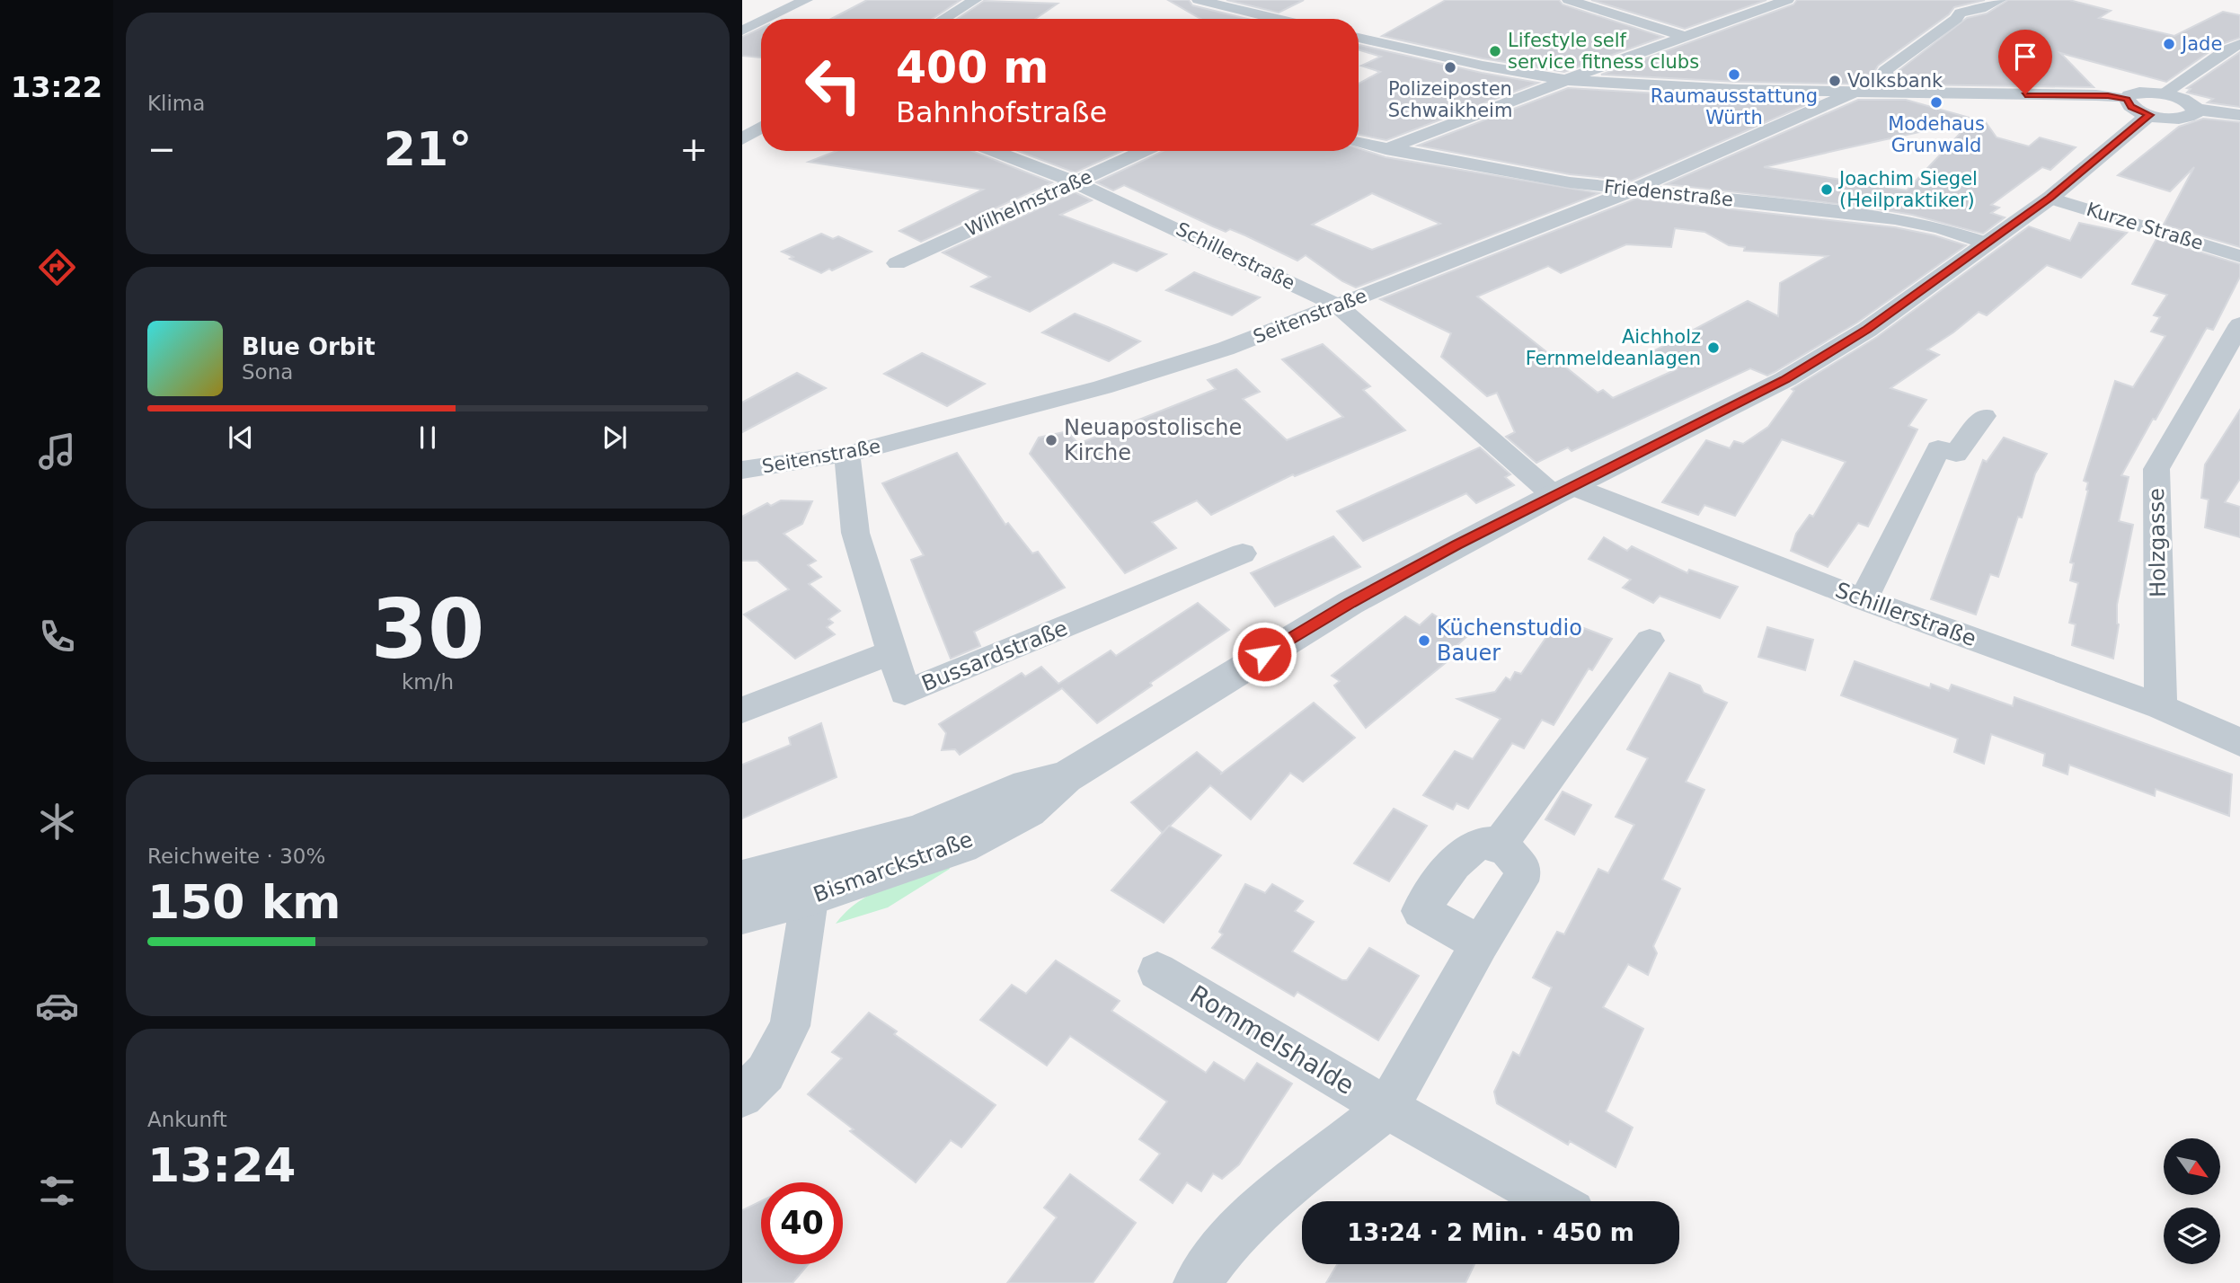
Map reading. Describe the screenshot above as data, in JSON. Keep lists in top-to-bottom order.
{
  "streets": {
    "street": [
      "Friedenstraße",
      "Wilhelmstraße",
      "Kurze Straße",
      "Schillerstraße",
      "Seitenstraße",
      "Holzgasse",
      "Bussardstraße",
      "Bismarckstraße",
      "Rommelshalde"
    ]
  },
  "crossings": [
    ["Friedenstraße", "Seitenstraße"],
    ["Friedenstraße", "Bismarckstraße"],
    ["Wilhelmstraße", "Schillerstraße"],
    ["Kurze Straße", "Bismarckstraße"],
    ["Schillerstraße", "Seitenstraße"],
    ["Schillerstraße", "Holzgasse"],
    ["Schillerstraße", "Bismarckstraße"],
    ["Seitenstraße", "Bussardstraße"]
  ],
  "places": [
    "Jade",
    "Lifestyle self service fitness clubs",
    "Polizeiposten Schwaikheim",
    "Raumausstattung Würth",
    "Volksbank",
    "Modehaus Grunwald",
    "Joachim Siegel (Heilpraktiker)",
    "Aichholz Fernmeldeanlagen",
    "Neuapostolische Kirche",
    "Küchenstudio Bauer"
  ],
  "north": "bottom right",
  "page": {
    "tabs": "13:22",
    "tile": [
      "Klima",
      ["30", "km/h"],
      ["Reichweite · 30%", "150 km"],
      ["Ankunft", "13:24"]
    ],
    "turn": ["400 m", "Bahnhofstraße"],
    "heat": ["−", "21°", "+"],
    "song": ["Blue Orbit", "Sona"],
    "limit": "40",
    "trip": "13:24 · 2 Min. · 450 m"
  }
}
